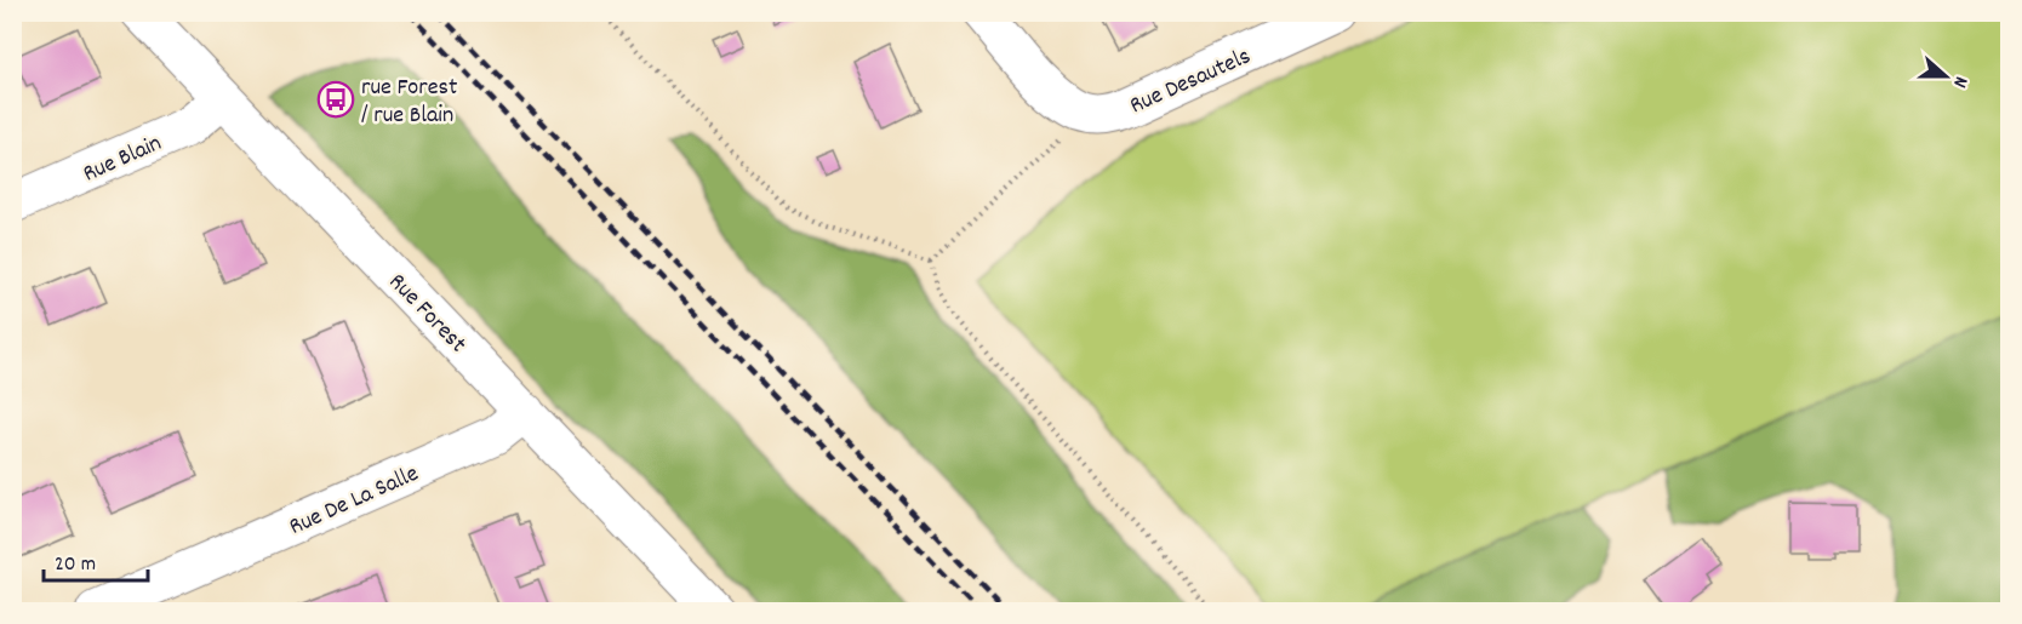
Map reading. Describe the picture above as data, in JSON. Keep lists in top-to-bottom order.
{
  "streets": {
    "street": [
      "Rue Desautels",
      "Rue Blain",
      "Rue Forest",
      "Rue De La Salle"
    ]
  },
  "crossings": [
    ["Rue Blain", "Rue Forest"],
    ["Rue Forest", "Rue De La Salle"]
  ],
  "places": {
    "bus stop": ["rue Forest / rue Blain"]
  },
  "scale_bar": "20 m",
  "north": "right"
}
